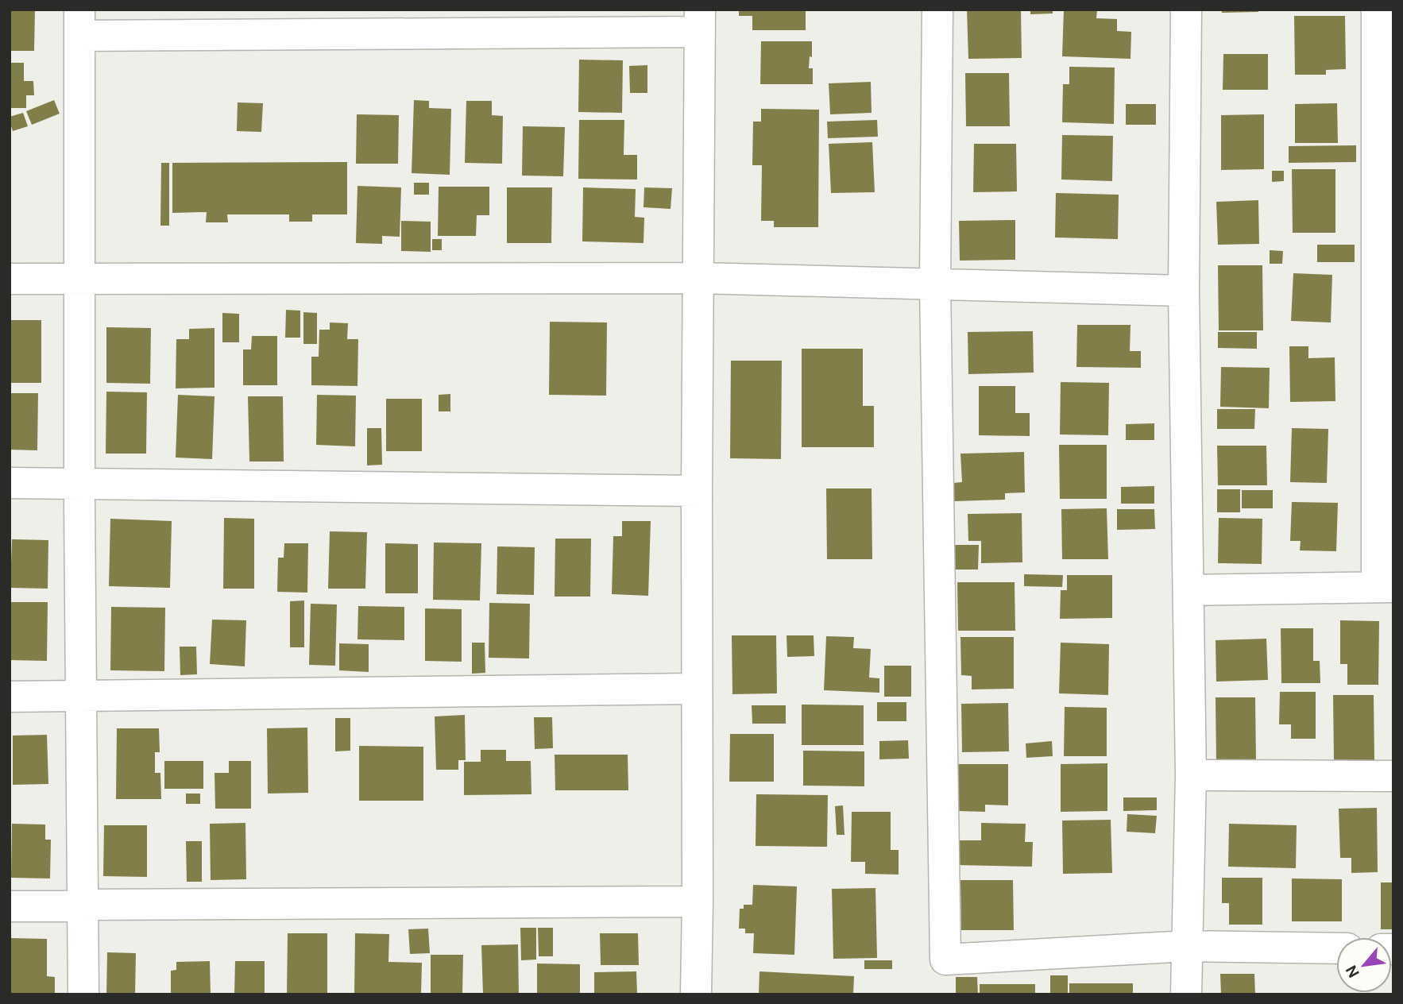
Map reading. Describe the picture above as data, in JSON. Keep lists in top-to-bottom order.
{
  "north": "bottom left"
}
